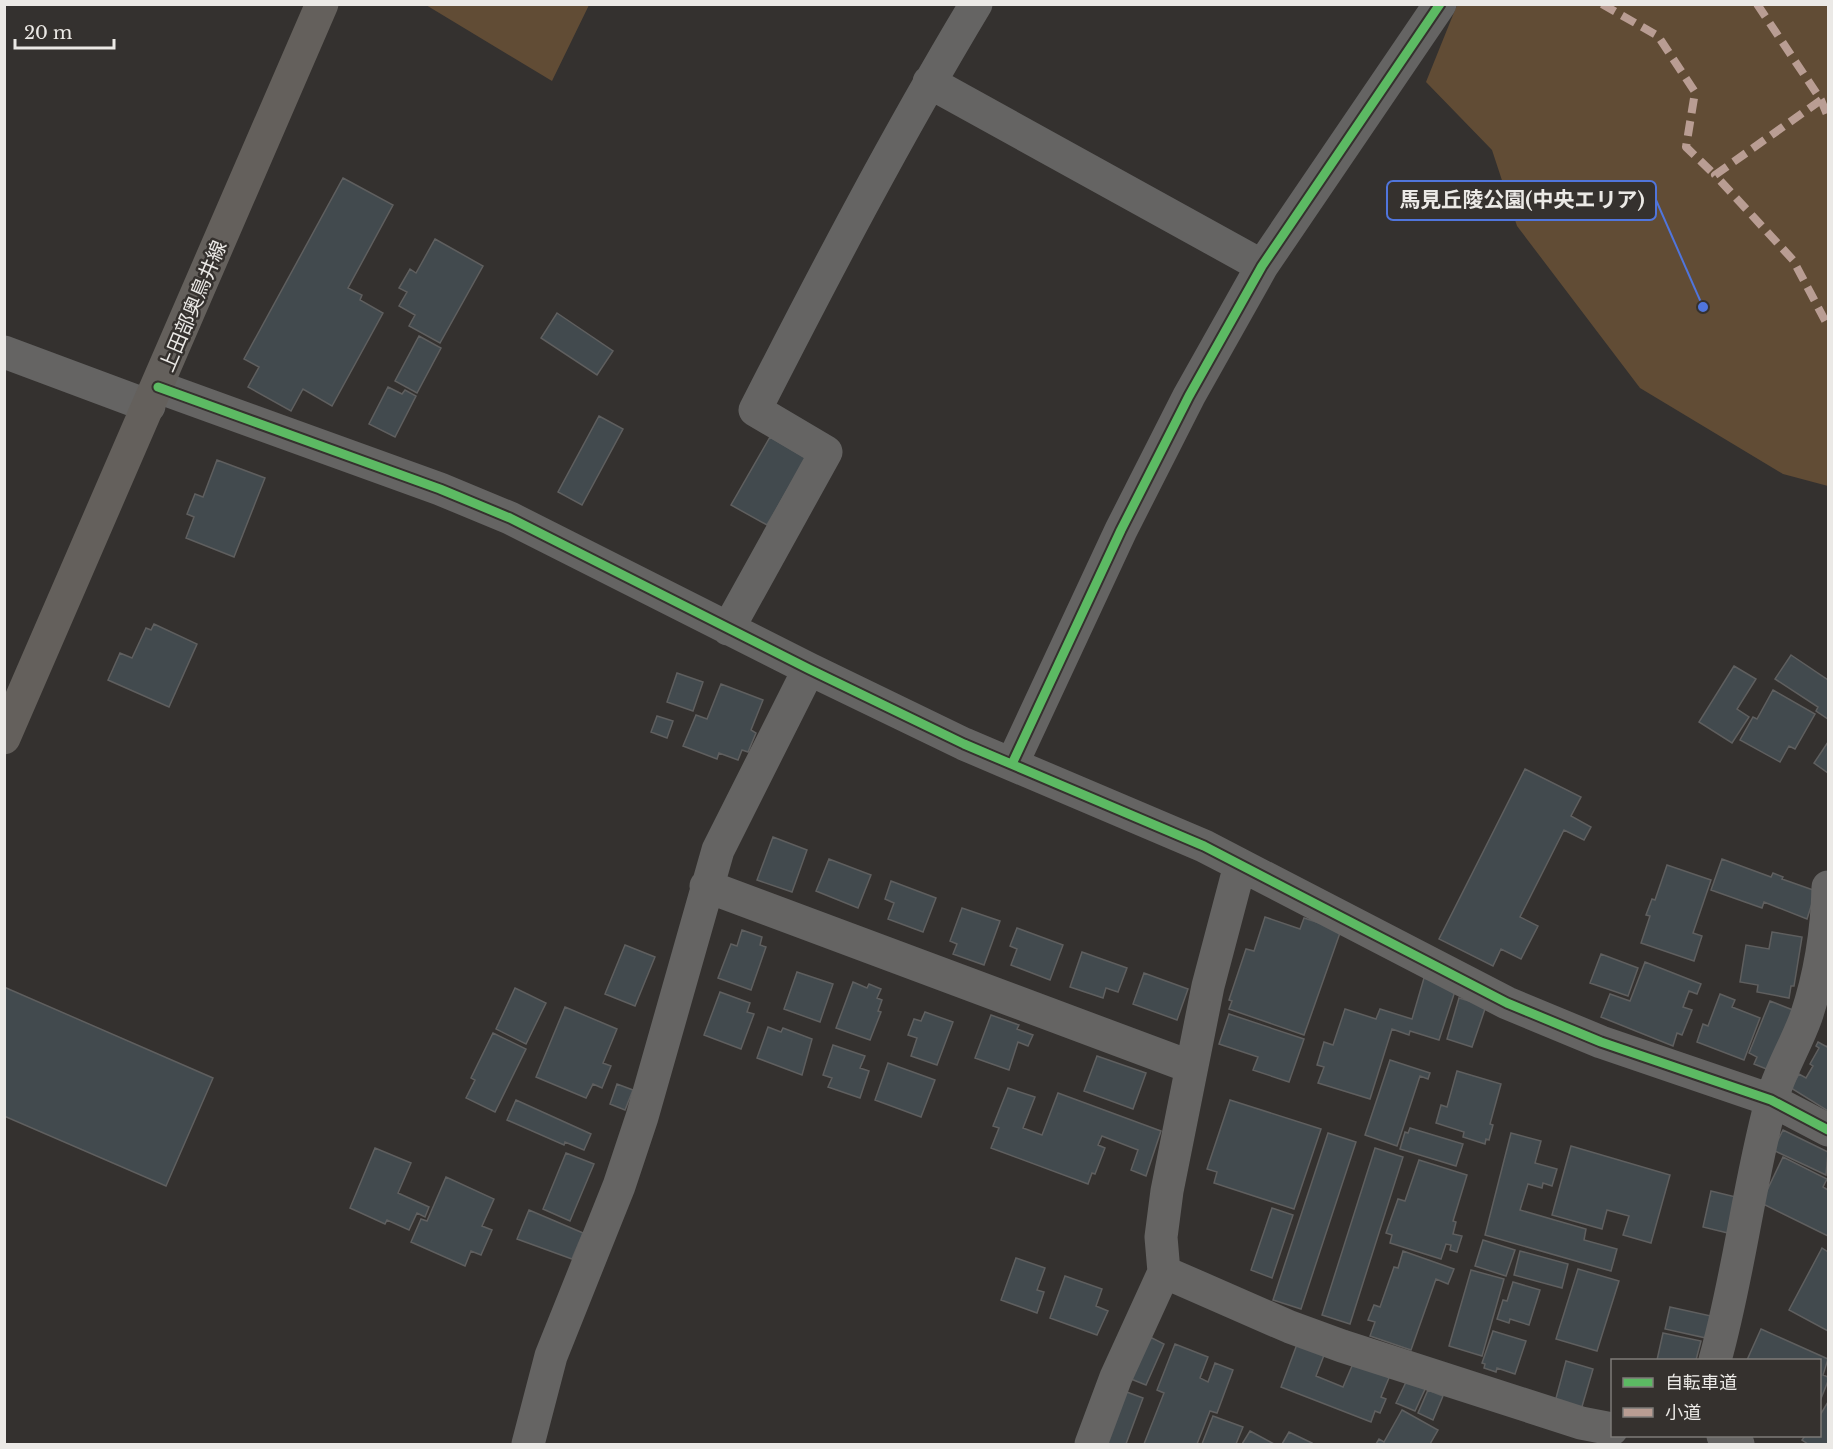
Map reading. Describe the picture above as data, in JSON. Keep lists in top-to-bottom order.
{
  "streets": {
    "street": ["上田部奥鳥井線"]
  },
  "places": ["馬見丘陵公園(中央エリア)"],
  "legend": ["自転車道", "小道"],
  "scale_bar": "20 m"
}
